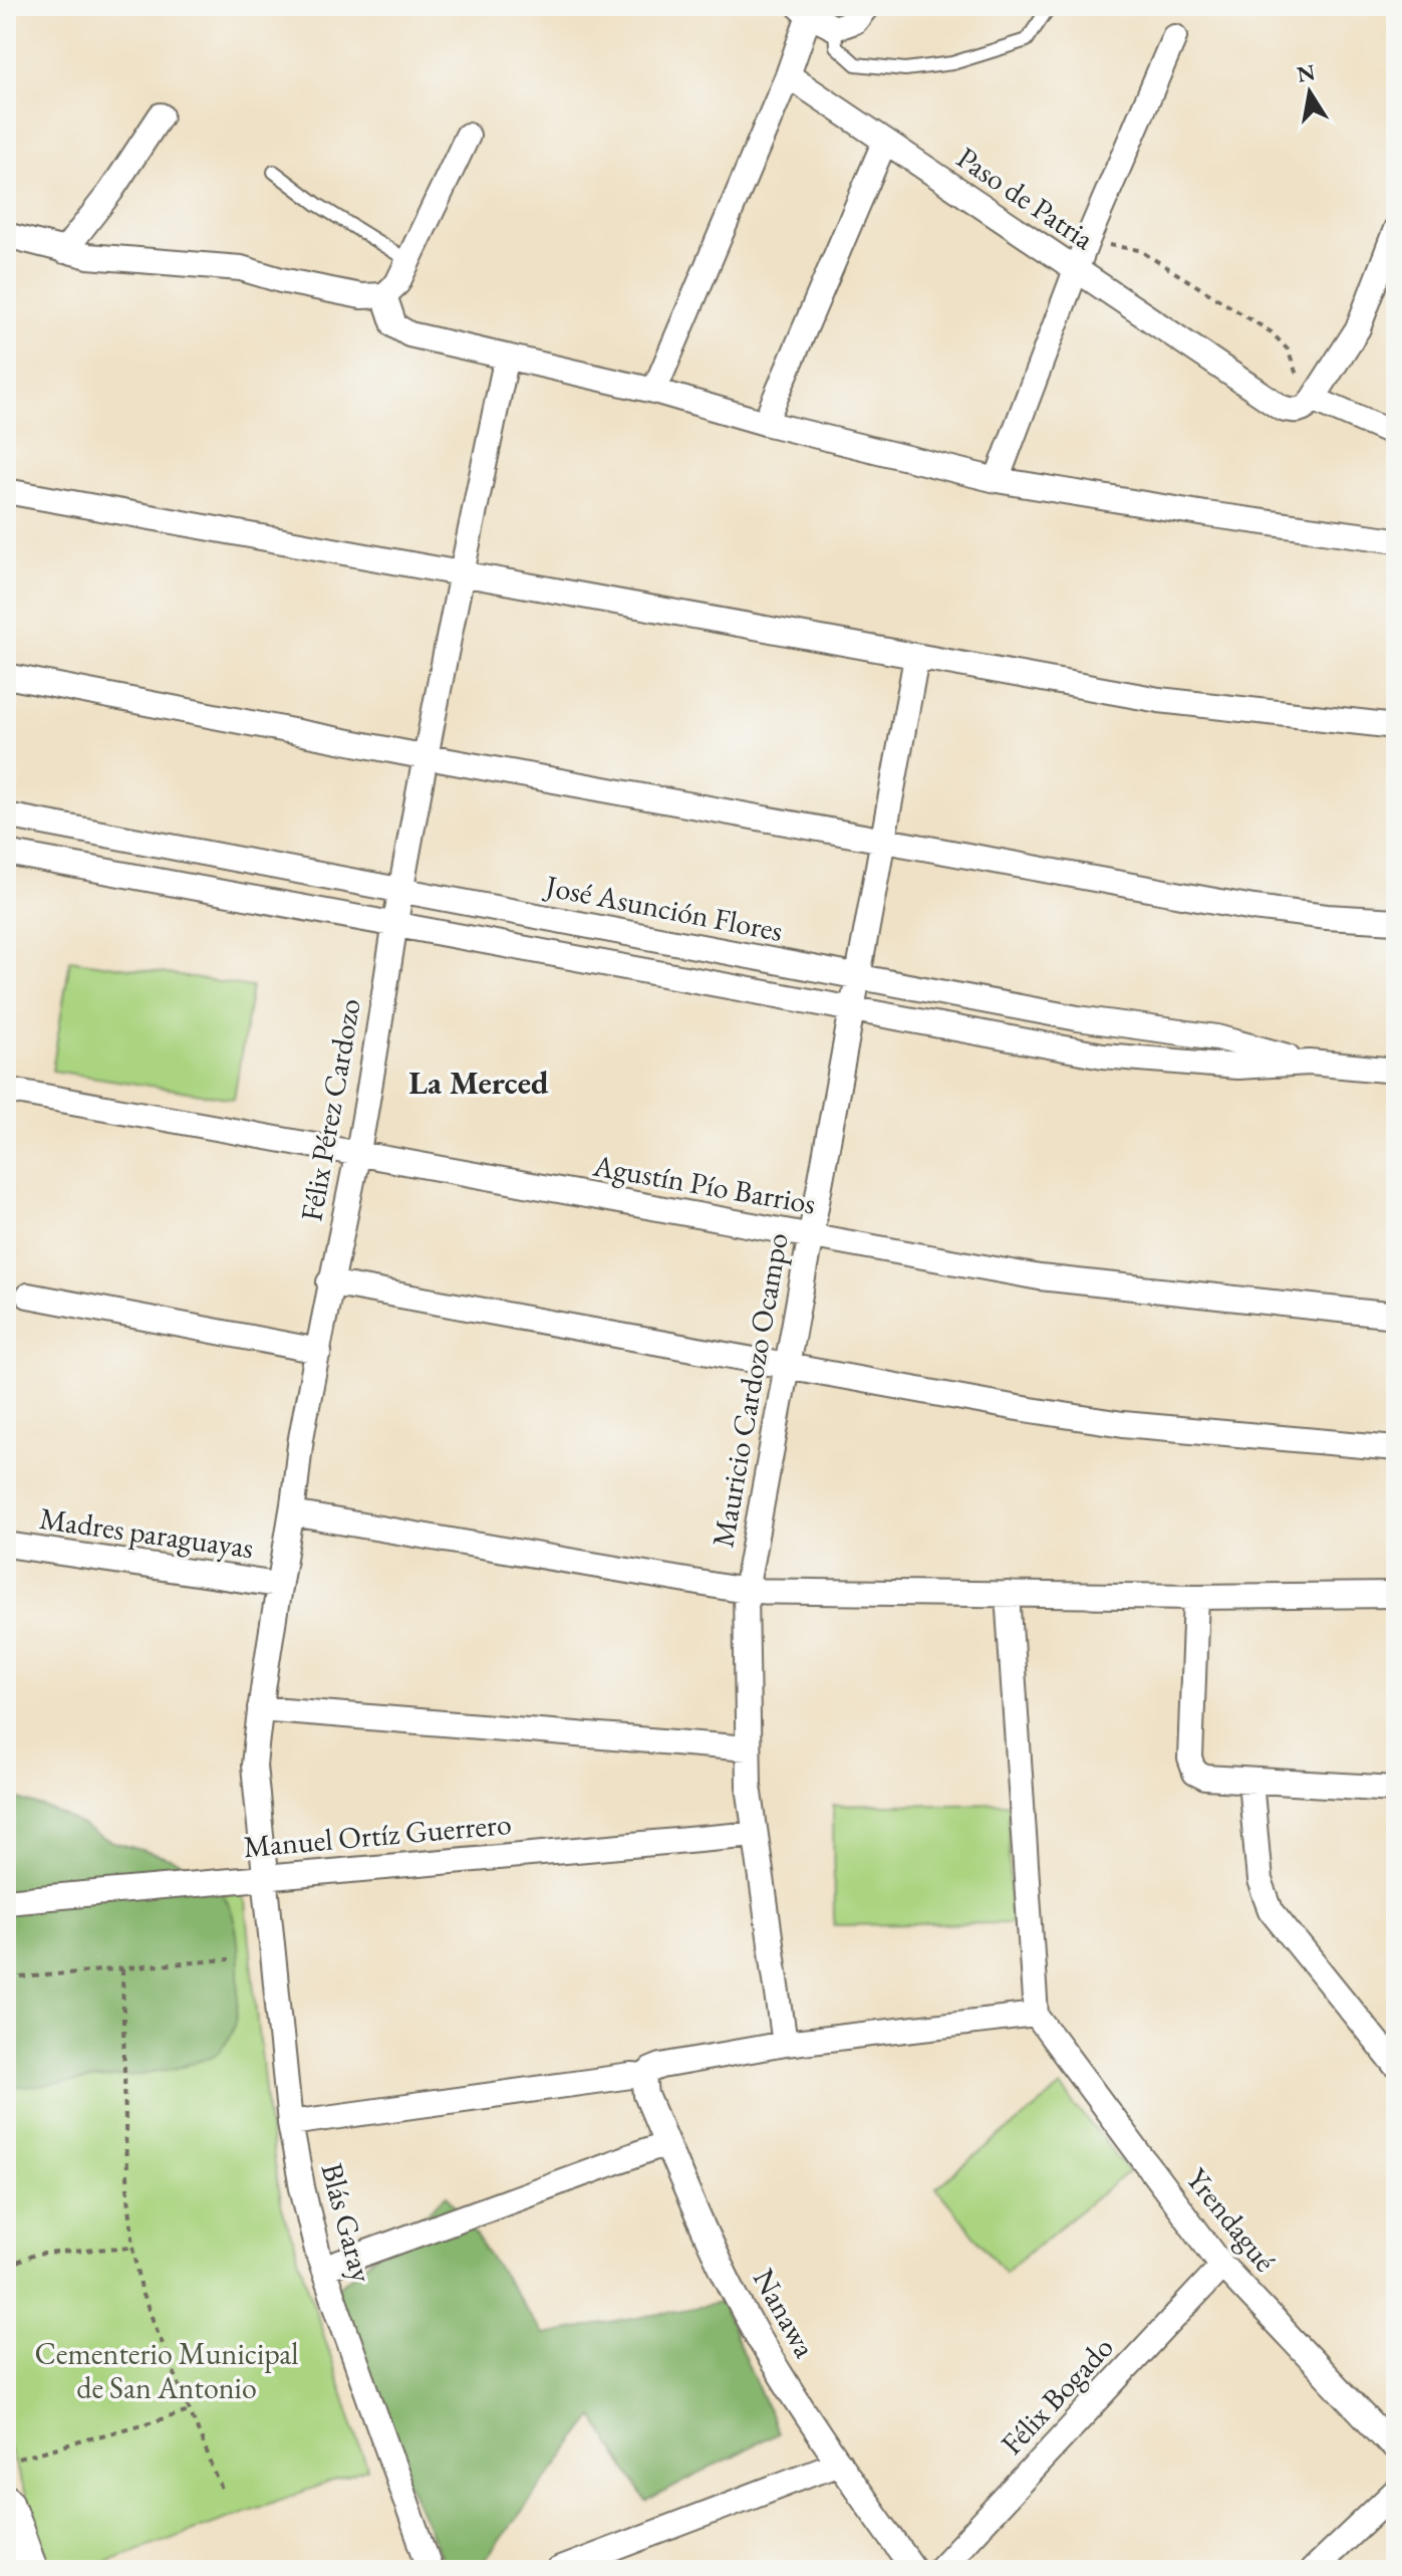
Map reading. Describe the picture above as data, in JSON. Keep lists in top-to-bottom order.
{
  "streets": {
    "street": [
      "Paso de Patria",
      "José Asunción Flores",
      "Félix Pérez Cardozo",
      "Agustín Pío Barrios",
      "Mauricio Cardozo Ocampo",
      "Madres paraguayas",
      "Manuel Ortíz Guerrero",
      "Yrendagué",
      "Blás Garay",
      "Nanawa",
      "Félix Bogado"
    ]
  },
  "crossings": [
    ["José Asunción Flores", "Félix Pérez Cardozo"],
    ["José Asunción Flores", "Mauricio Cardozo Ocampo"],
    ["Félix Pérez Cardozo", "Agustín Pío Barrios"],
    ["Félix Pérez Cardozo", "Madres paraguayas"],
    ["Félix Pérez Cardozo", "Manuel Ortíz Guerrero"],
    ["Félix Pérez Cardozo", "Blás Garay"],
    ["Agustín Pío Barrios", "Mauricio Cardozo Ocampo"],
    ["Mauricio Cardozo Ocampo", "Manuel Ortíz Guerrero"],
    ["Manuel Ortíz Guerrero", "Blás Garay"],
    ["Yrendagué", "Félix Bogado"]
  ],
  "districts": ["La Merced"],
  "parks": ["Cementerio Municipal de San Antonio"],
  "north": "top"
}
